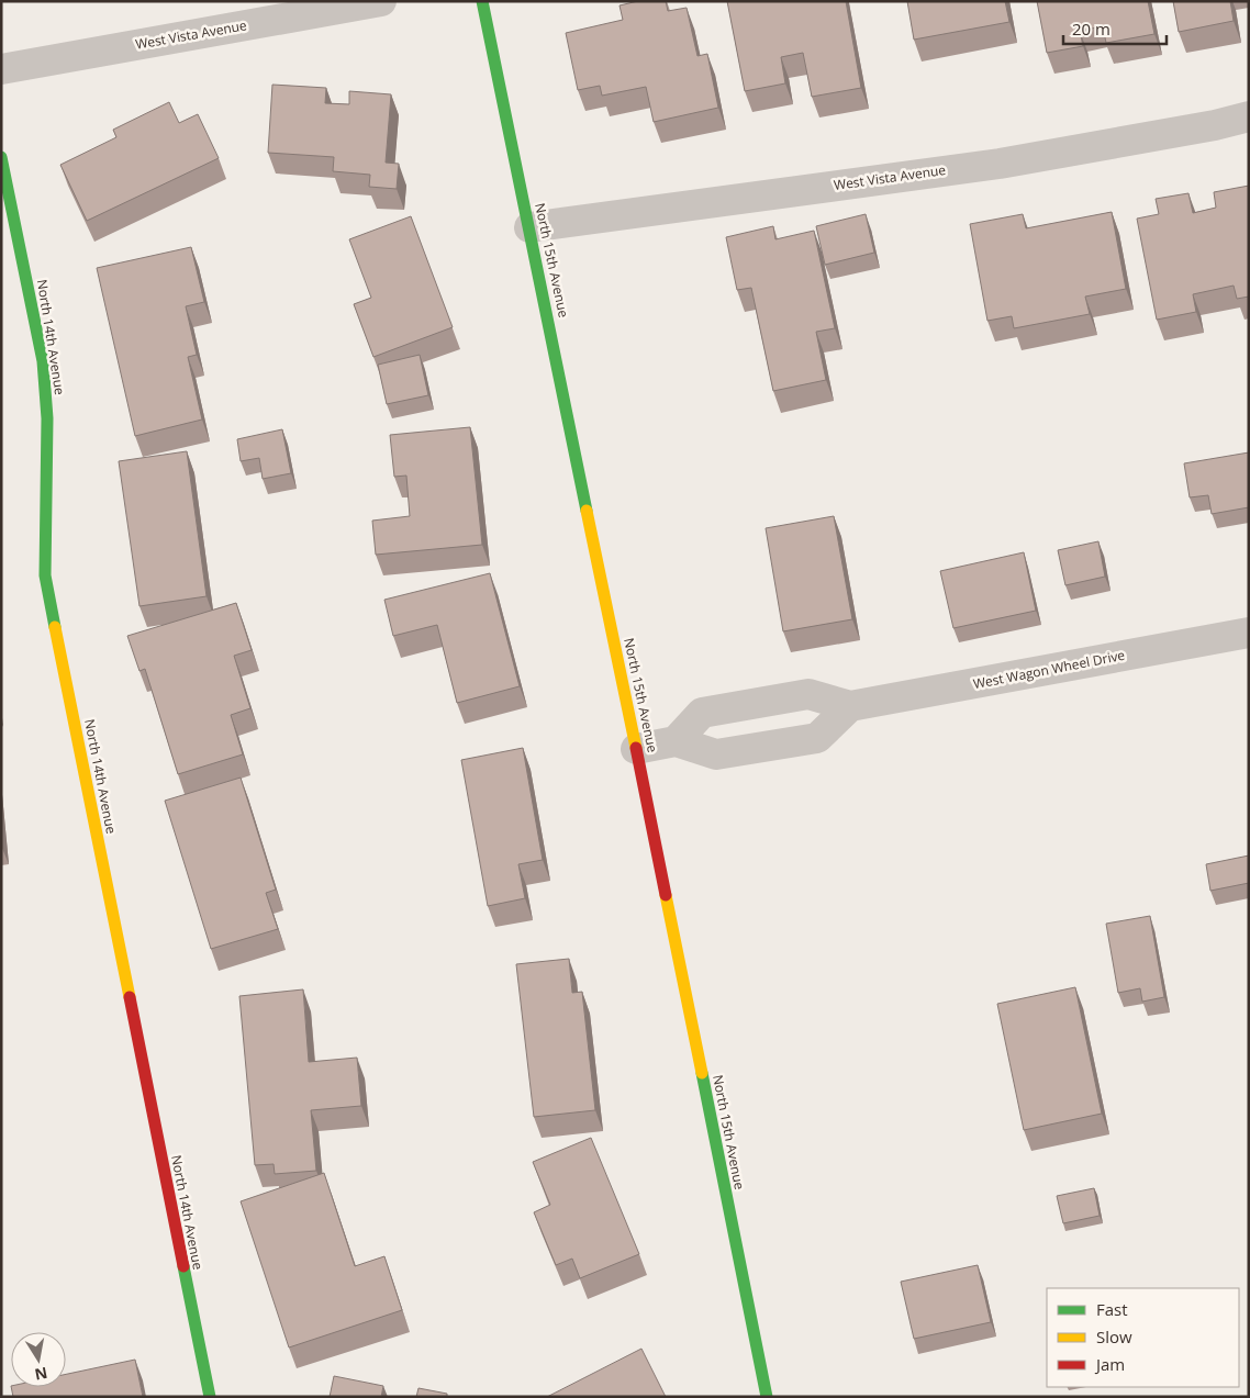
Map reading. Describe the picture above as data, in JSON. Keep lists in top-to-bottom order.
{
  "streets": {
    "street": [
      "West Vista Avenue",
      "North 15th Avenue",
      "North 14th Avenue",
      "West Wagon Wheel Drive"
    ]
  },
  "crossings": [
    ["West Vista Avenue", "North 15th Avenue"]
  ],
  "legend": ["Fast", "Slow", "Jam"],
  "scale_bar": "20 m",
  "north": "bottom"
}
